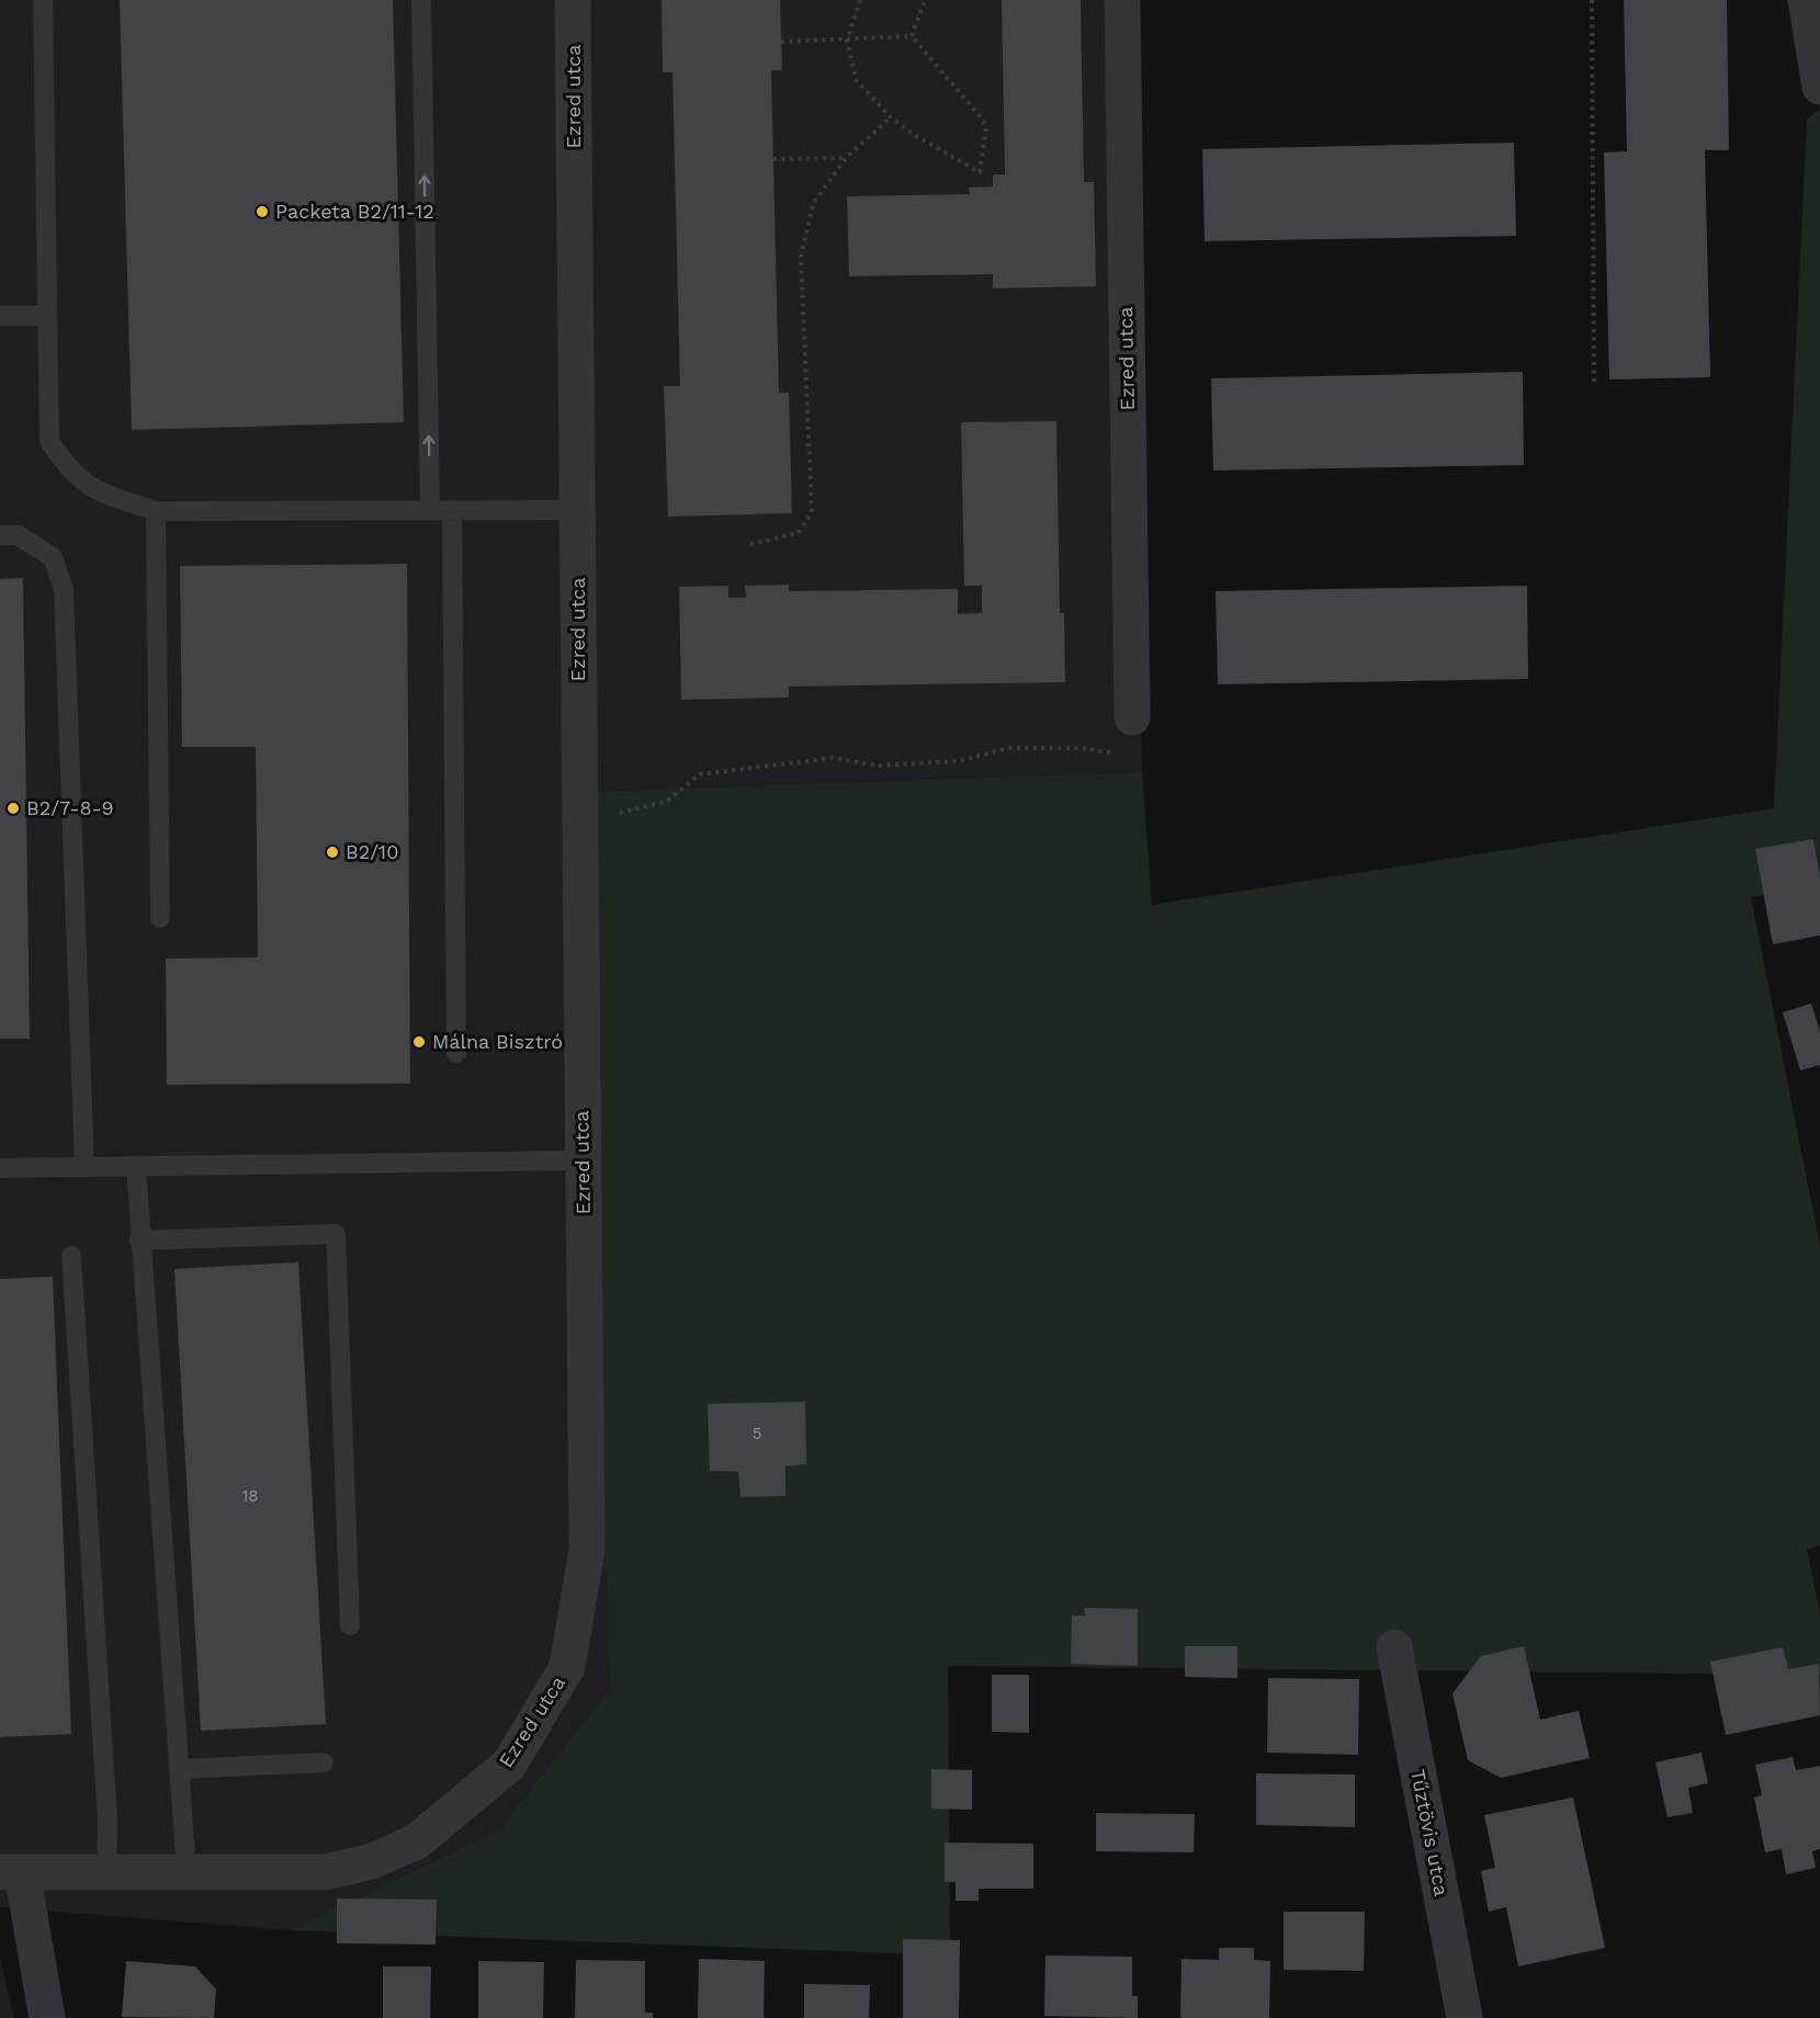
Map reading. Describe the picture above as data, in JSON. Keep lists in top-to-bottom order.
{
  "streets": {
    "street": ["Ezred utca", "Tűztövis utca"]
  },
  "places": [
    "Packeta B2/11-12",
    "B2/7-8-9",
    "B2/10",
    "Málna Bisztró"
  ],
  "house_numbers": ["5", "18"]
}
